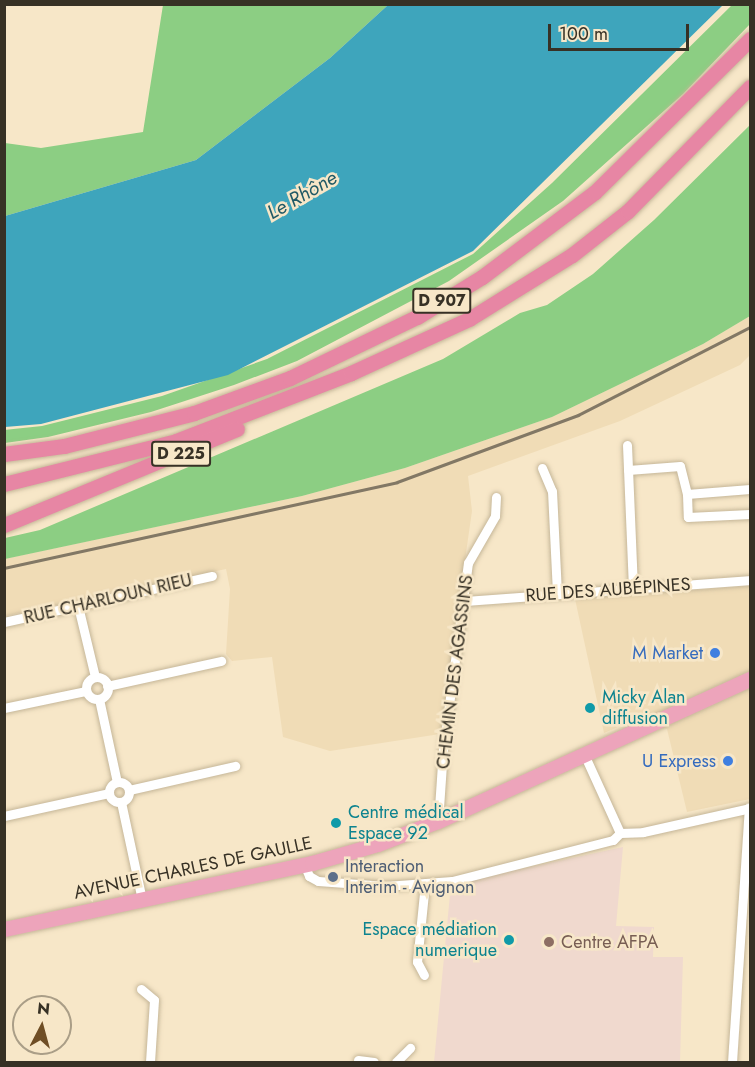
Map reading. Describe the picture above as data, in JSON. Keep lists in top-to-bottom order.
{
  "streets": {
    "highway": ["D 907", "D 225"],
    "main road": ["AVENUE CHARLES DE GAULLE"],
    "street": ["RUE DES AUBÉPINES", "RUE CHARLOUN RIEU", "CHEMIN DES AGASSINS"]
  },
  "crossings": [
    ["D 907", "D 225"],
    ["RUE DES AUBÉPINES", "CHEMIN DES AGASSINS"],
    ["CHEMIN DES AGASSINS", "AVENUE CHARLES DE GAULLE"]
  ],
  "water": ["Le Rhône"],
  "places": [
    "M Market",
    "Micky Alan diffusion",
    "U Express",
    "Centre médical Espace 92",
    "Interaction Interim - Avignon",
    "Espace médiation numerique",
    "Centre AFPA"
  ],
  "scale_bar": "100 m",
  "north": "top"
}
